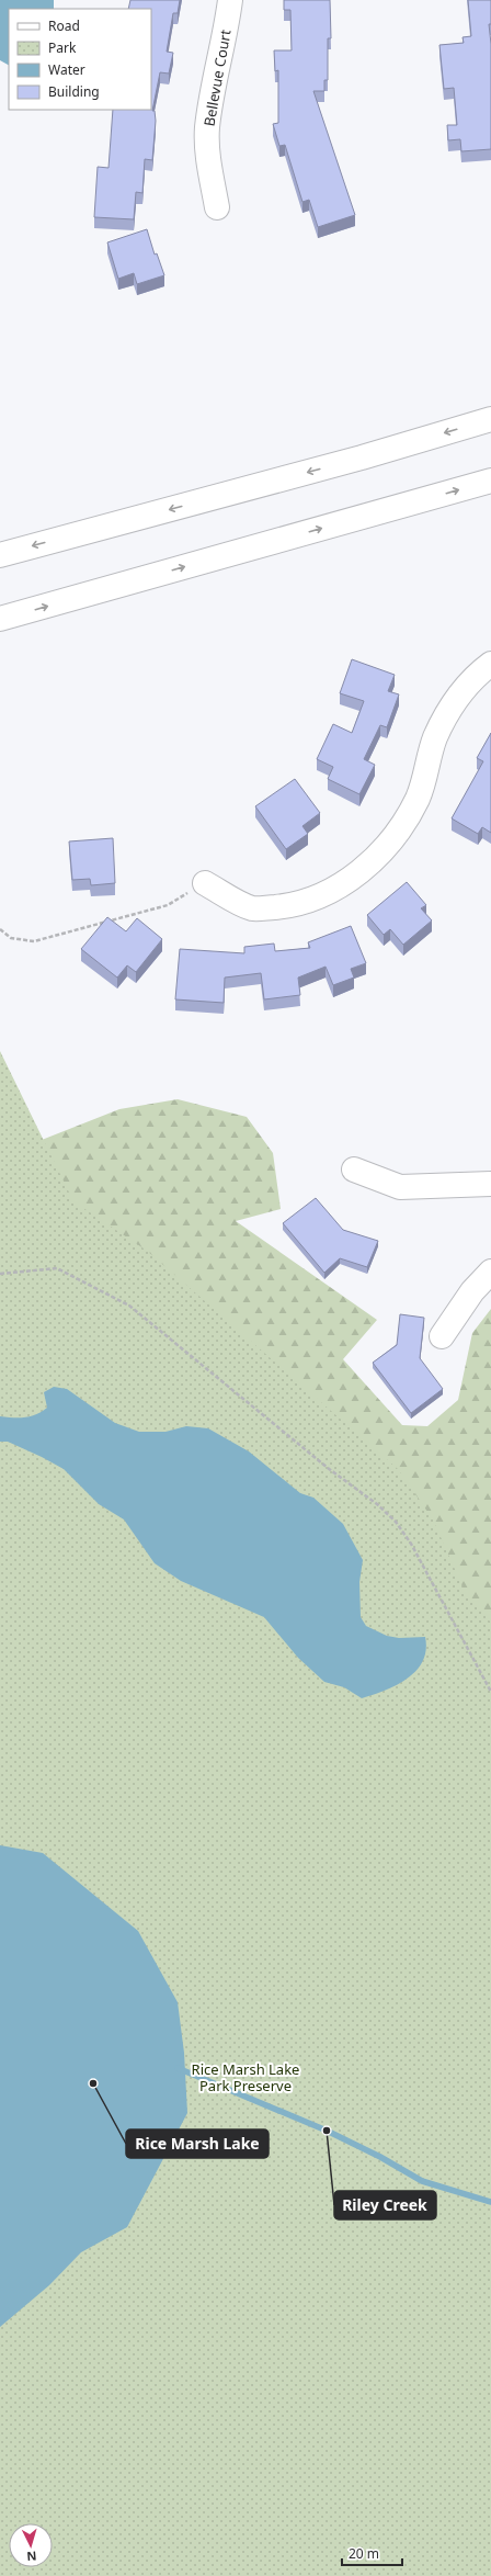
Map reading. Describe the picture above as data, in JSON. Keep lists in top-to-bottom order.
{
  "streets": {
    "main road": ["Bellevue Court"]
  },
  "parks": ["Rice Marsh Lake Park Preserve"],
  "places": ["Rice Marsh Lake", "Riley Creek"],
  "legend": [
    "Road",
    "Park",
    "Water",
    "Building"
  ],
  "scale_bar": "20 m",
  "north": "bottom"
}
